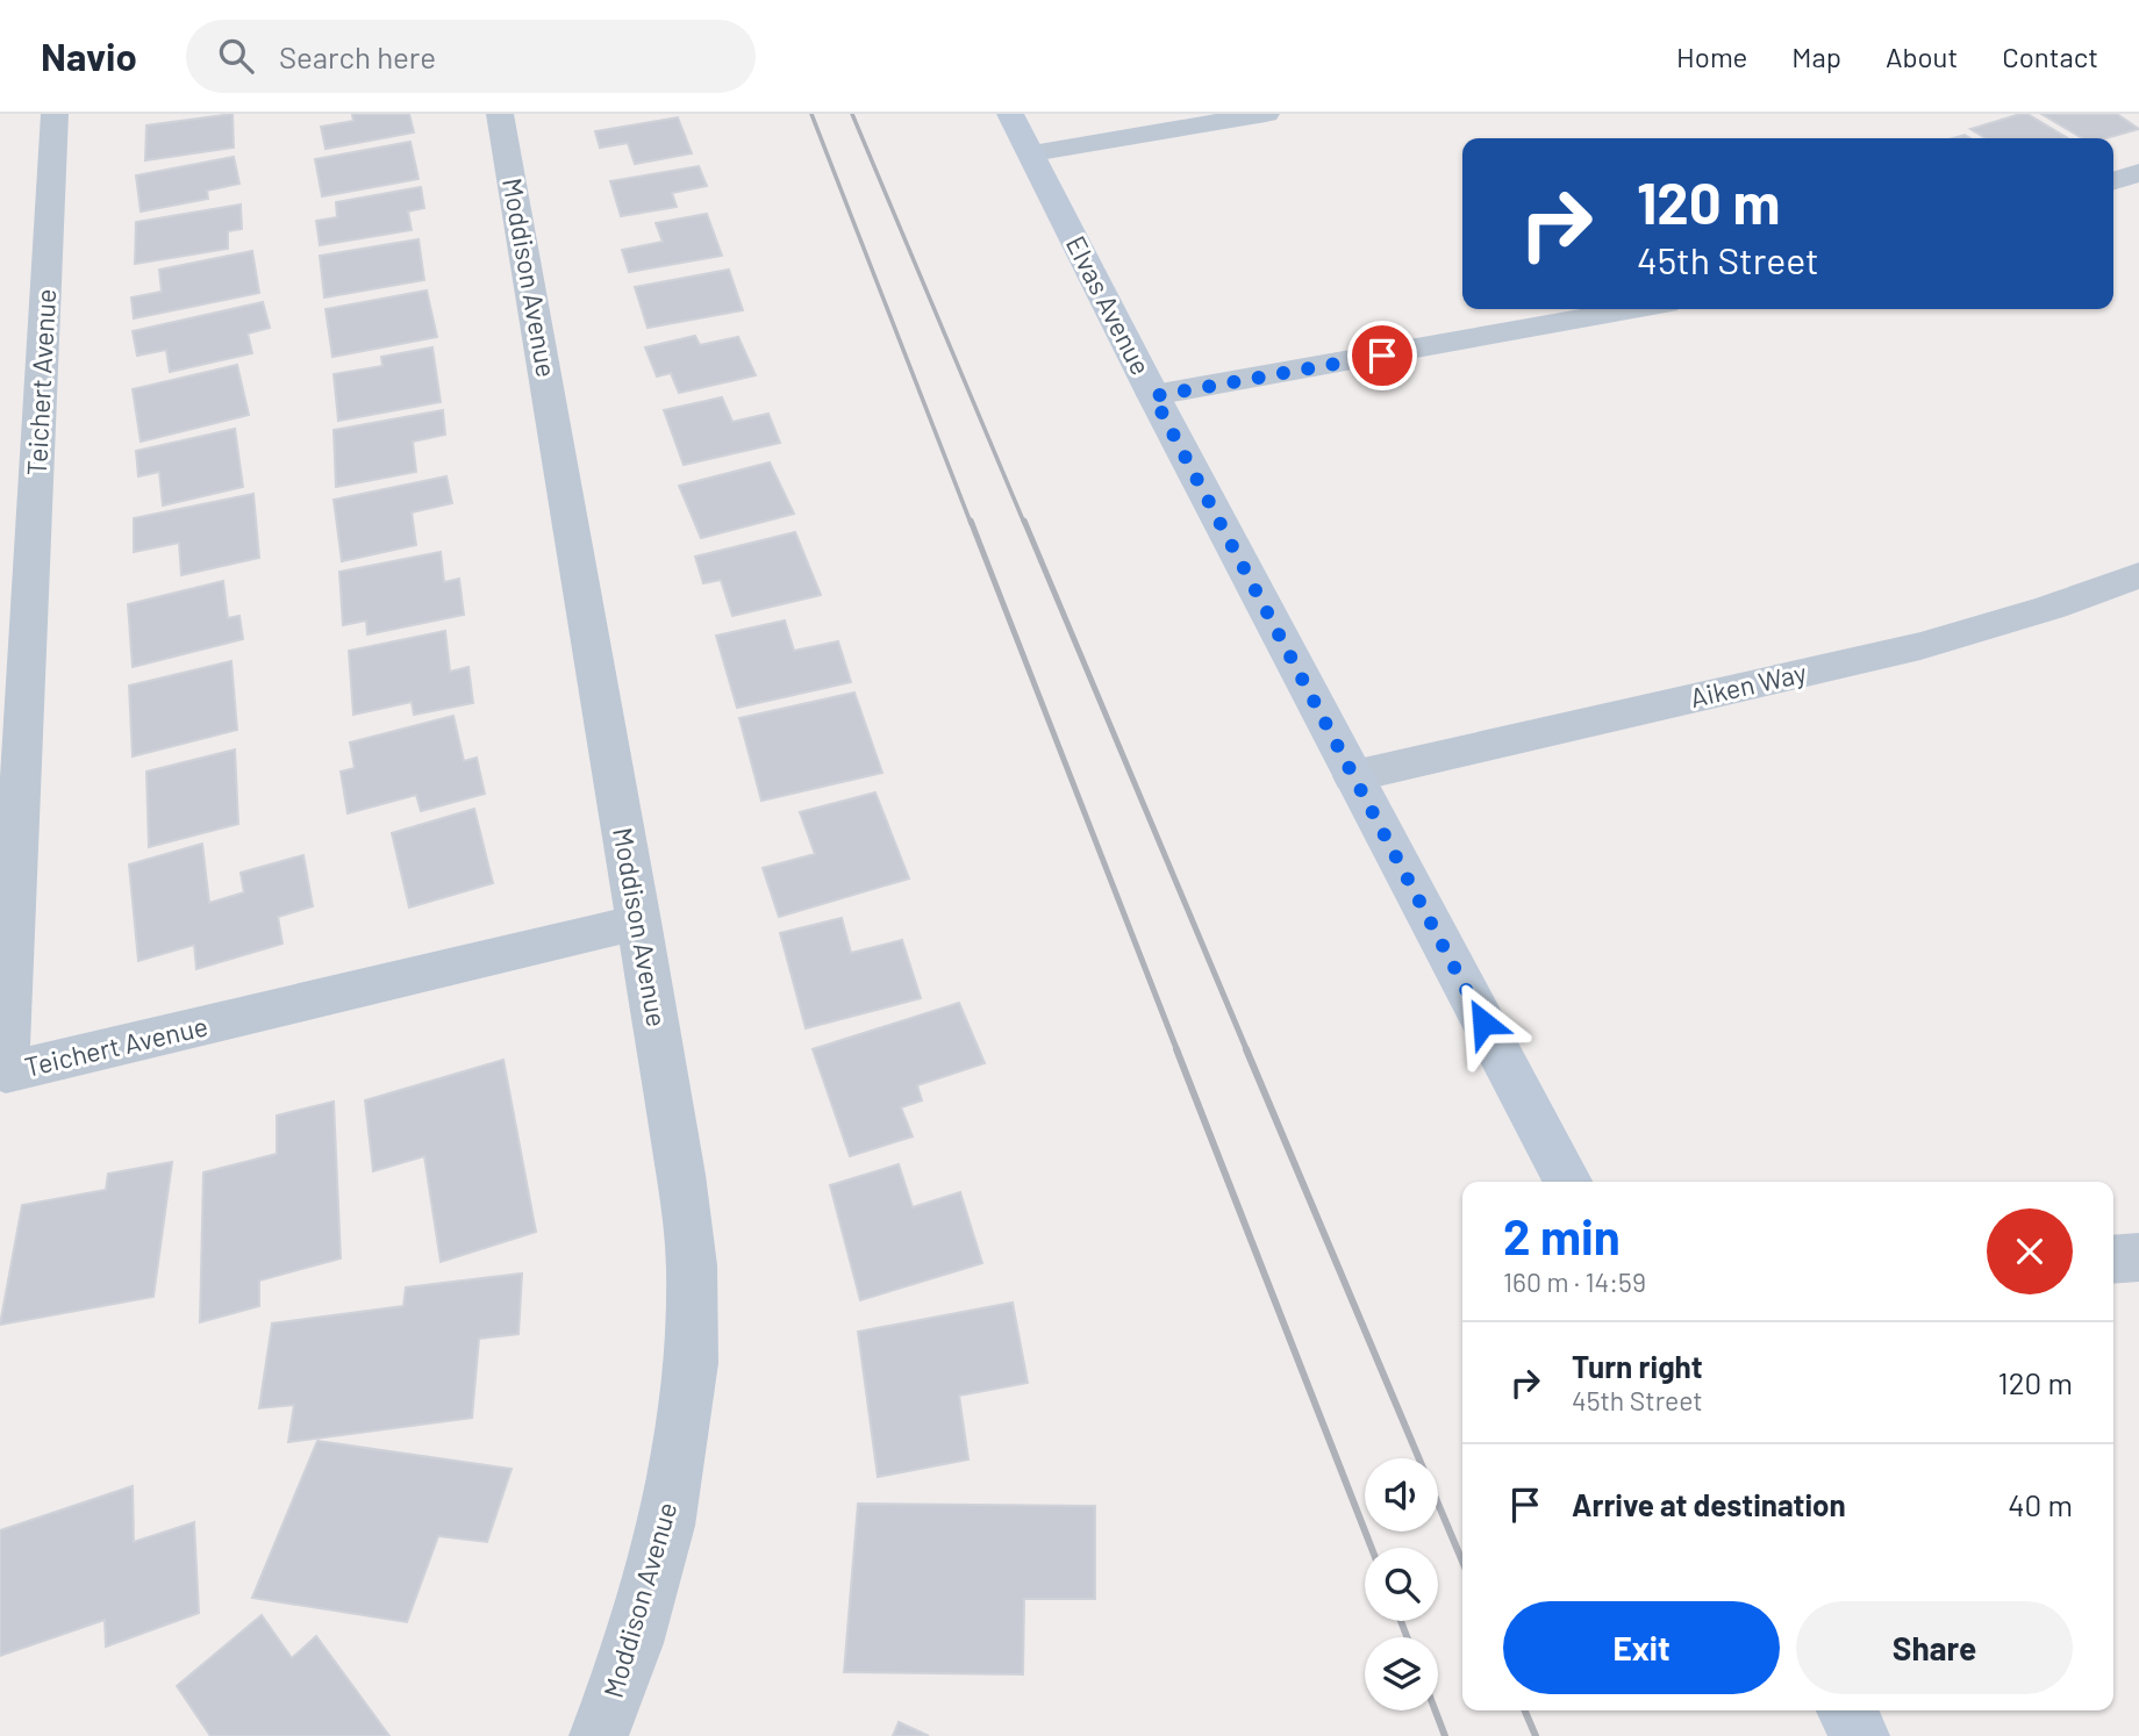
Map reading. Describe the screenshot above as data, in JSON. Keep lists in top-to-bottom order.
{
  "streets": {
    "street": [
      "Moddison Avenue",
      "Elvas Avenue",
      "Teichert Avenue",
      "Aiken Way"
    ]
  },
  "crossings": [
    ["Moddison Avenue", "Teichert Avenue"],
    ["Elvas Avenue", "Aiken Way"]
  ],
  "page": {
    "header": "Navio",
    "search": "Search here",
    "nav": [
      "Home",
      "Map",
      "About",
      "Contact"
    ],
    "turn": ["120 m", "45th Street"],
    "heading": ["2 min", "160 m · 14:59"],
    "list": [
      {
        "name": "Turn right",
        "note": "45th Street",
        "value": "120 m"
      },
      {
        "name": "Arrive at destination",
        "value": "40 m"
      }
    ],
    "buttons": ["Exit", "Share"]
  }
}
